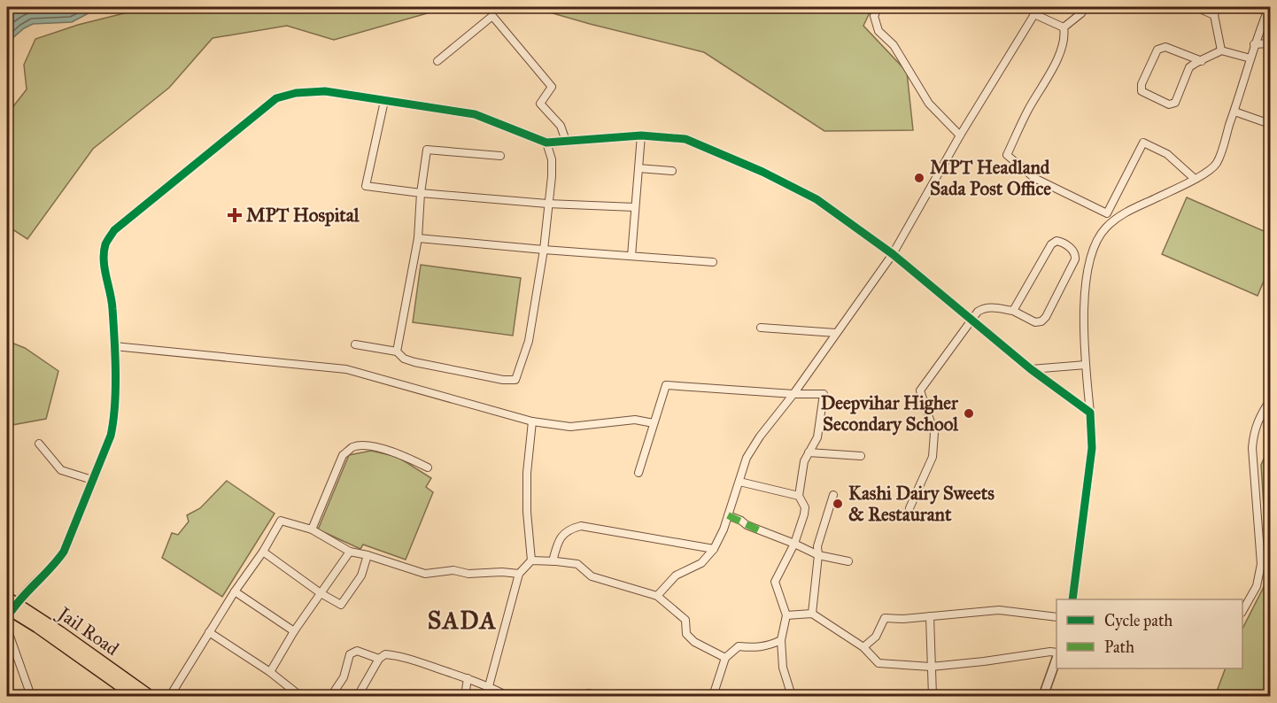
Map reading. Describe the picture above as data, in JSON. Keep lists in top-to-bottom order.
{
  "streets": {
    "main road": ["Jail Road"]
  },
  "districts": ["SADA"],
  "places": {
    "other": ["MPT Headland Sada Post Office", "Deepvihar Higher Secondary School", "Kashi Dairy Sweets & Restaurant"],
    "health": ["MPT Hospital"]
  },
  "legend": ["Cycle path", "Path"]
}
